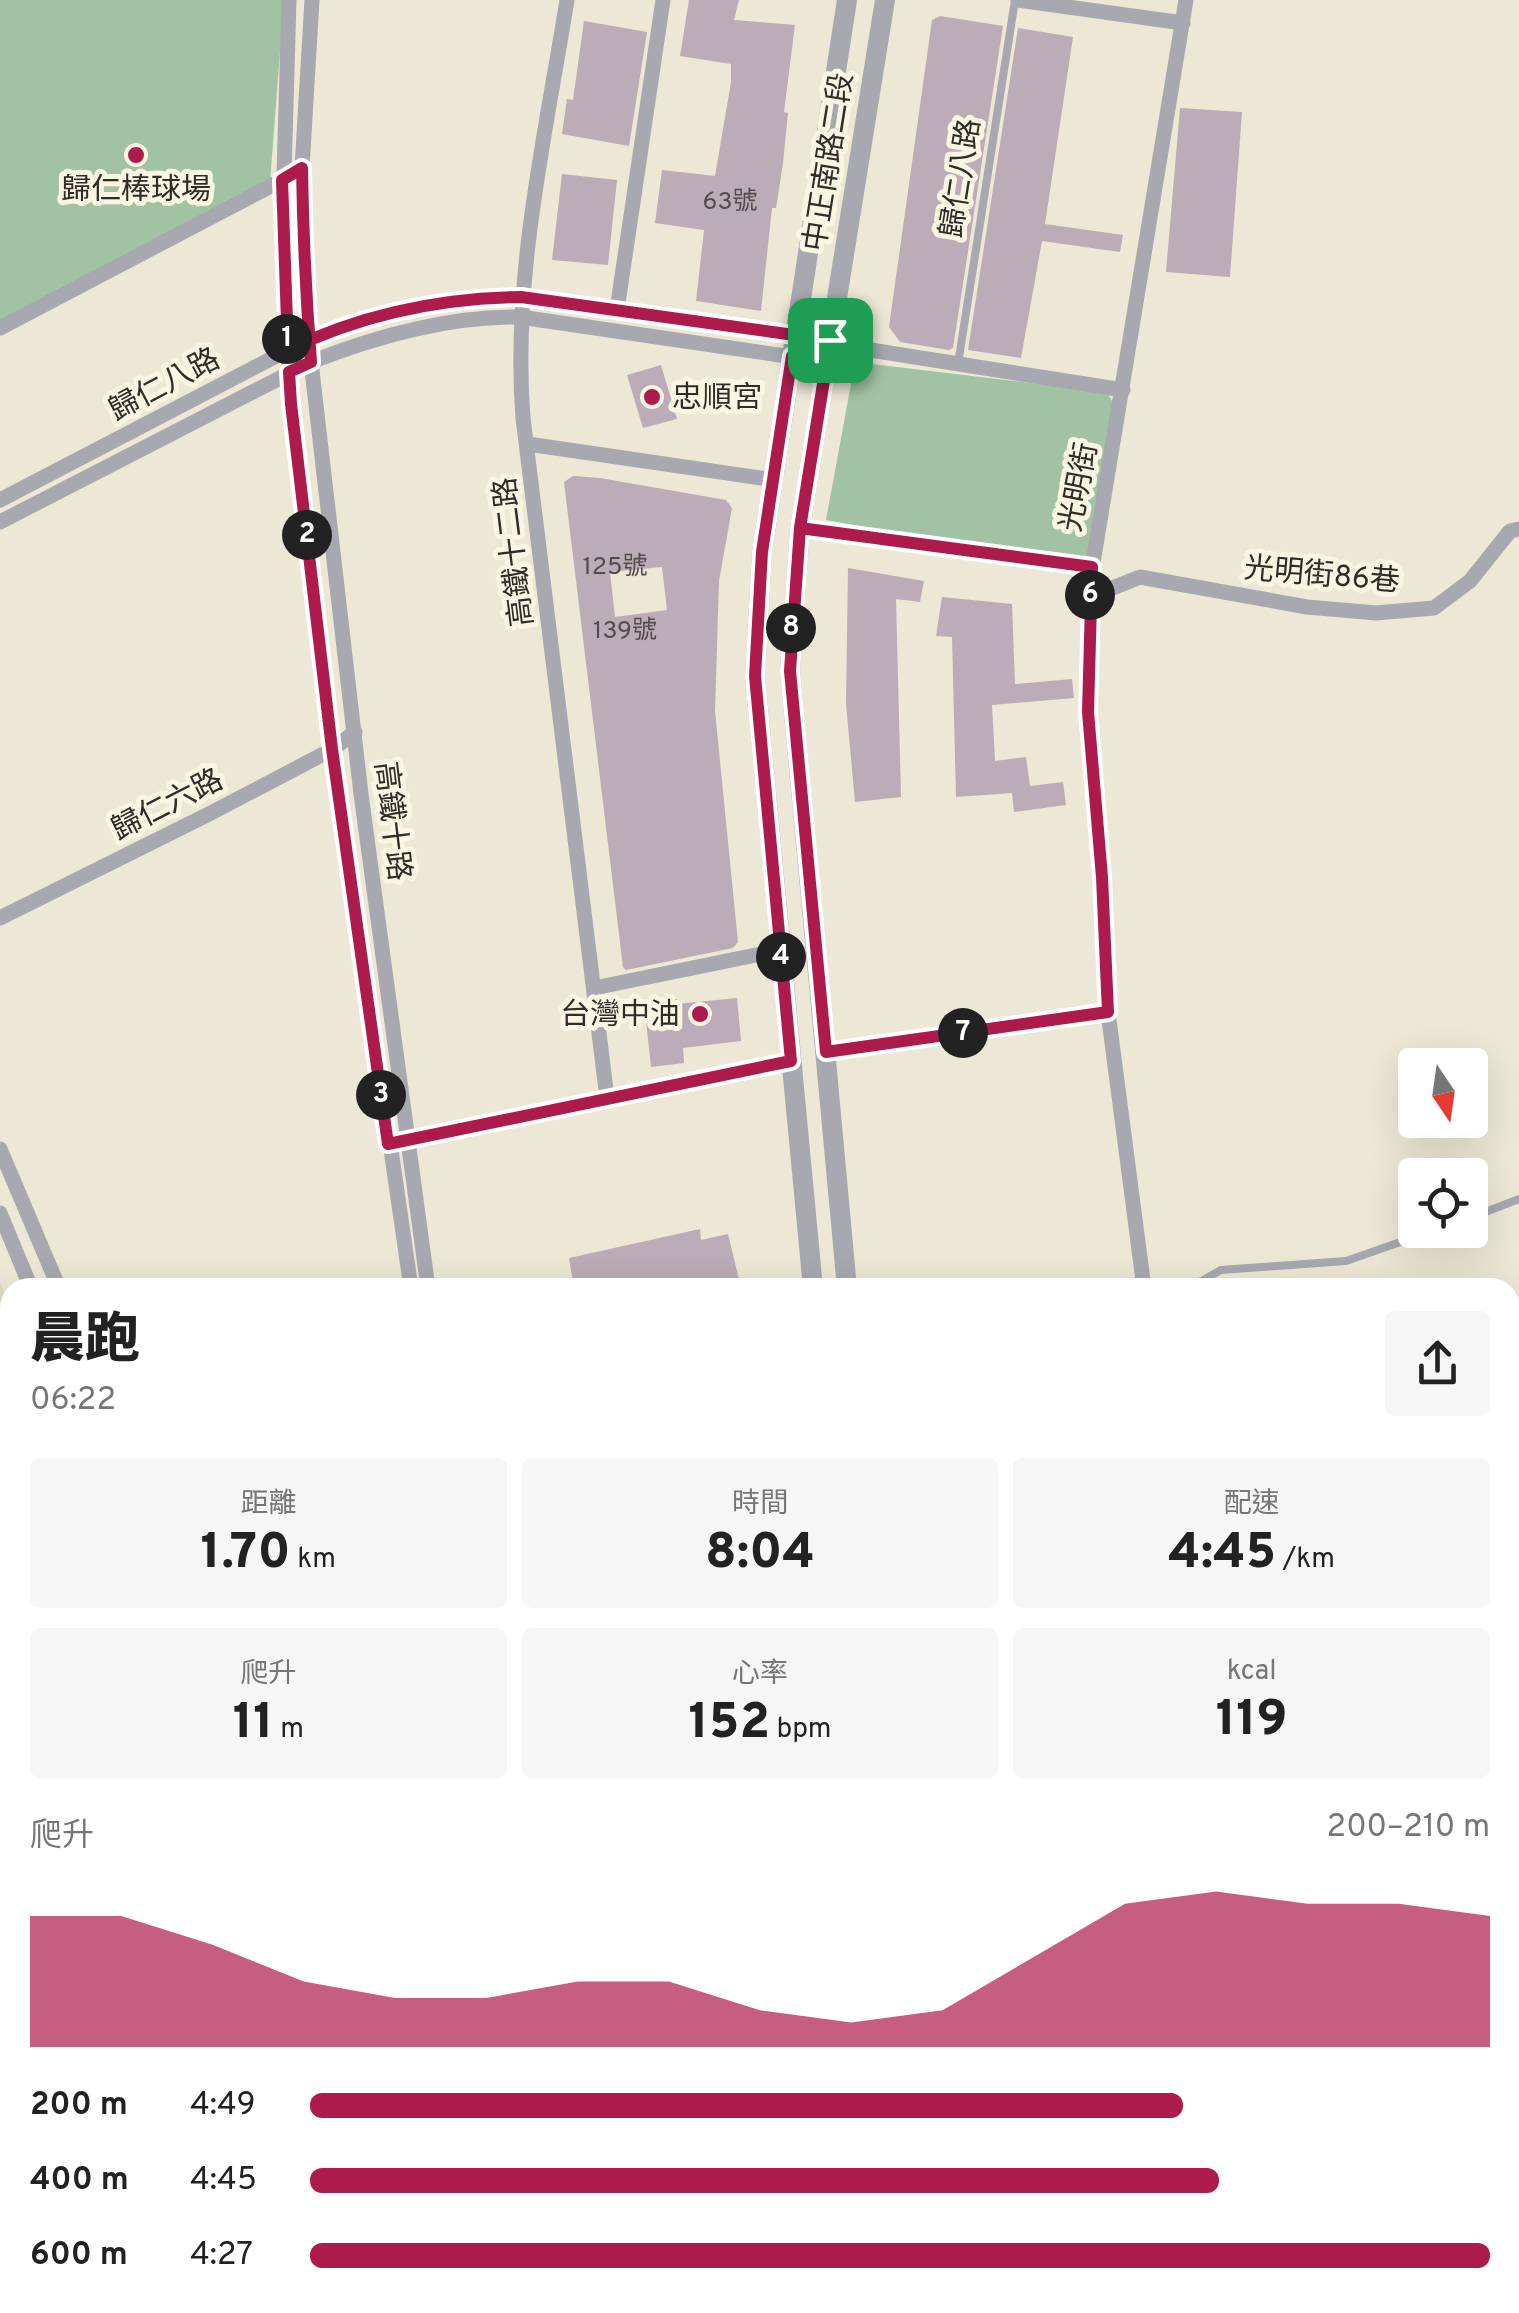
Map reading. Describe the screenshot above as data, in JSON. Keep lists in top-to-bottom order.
{
  "streets": {
    "street": [
      "中正南路二段",
      "歸仁八路",
      "光明街",
      "高鐵十二路",
      "光明街86巷",
      "歸仁六路",
      "高鐵十路"
    ]
  },
  "crossings": [
    ["中正南路二段", "歸仁八路"],
    ["歸仁八路", "高鐵十二路"],
    ["歸仁八路", "高鐵十路"],
    ["光明街", "光明街86巷"],
    ["歸仁六路", "高鐵十路"]
  ],
  "places": ["歸仁棒球場", "忠順宮", "台灣中油"],
  "house_numbers": ["63號", "125號", "139號"],
  "north": "bottom",
  "page": {
    "pins": [
      "1",
      "2",
      "6",
      "8",
      "4",
      "7",
      "3"
    ],
    "heading": ["晨跑", "06:22"],
    "stats": [
      ["距離", "1.70 km"],
      ["時間", "8:04"],
      ["配速", "4:45 /km"],
      ["爬升", "11 m"],
      ["心率", "152 bpm"],
      ["kcal", "119"]
    ],
    "chart": ["爬升", "200–210 m"],
    "list": [
      {
        "name": "200 m",
        "note": "4:49"
      },
      {
        "name": "400 m",
        "note": "4:45"
      },
      {
        "name": "600 m",
        "note": "4:27"
      }
    ]
  }
}
